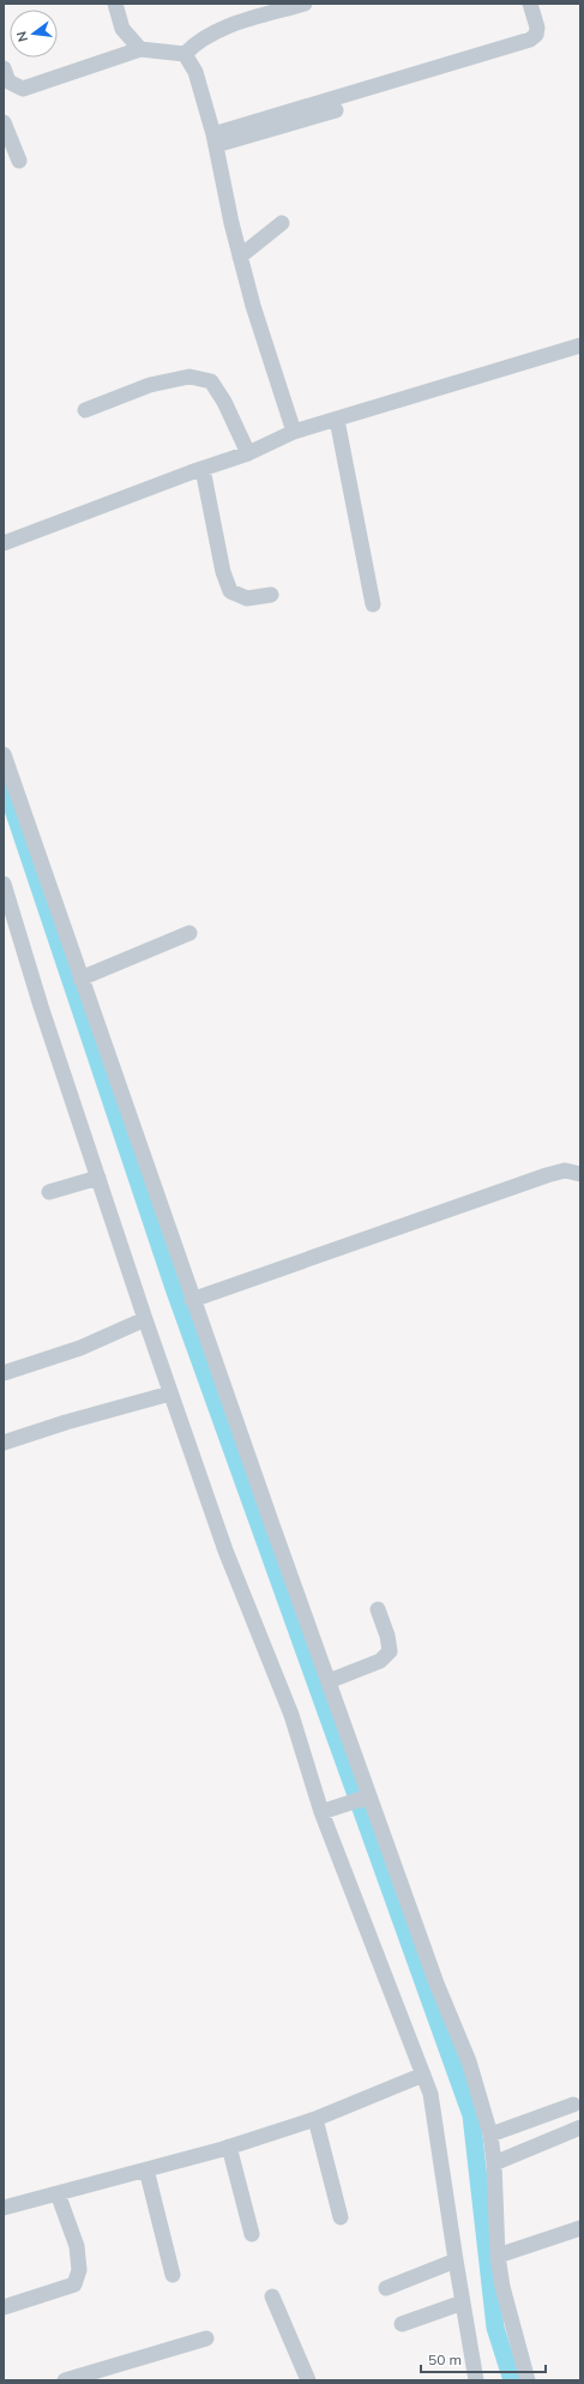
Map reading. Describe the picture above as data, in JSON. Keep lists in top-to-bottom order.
{
  "scale_bar": "50 m",
  "north": "left"
}
